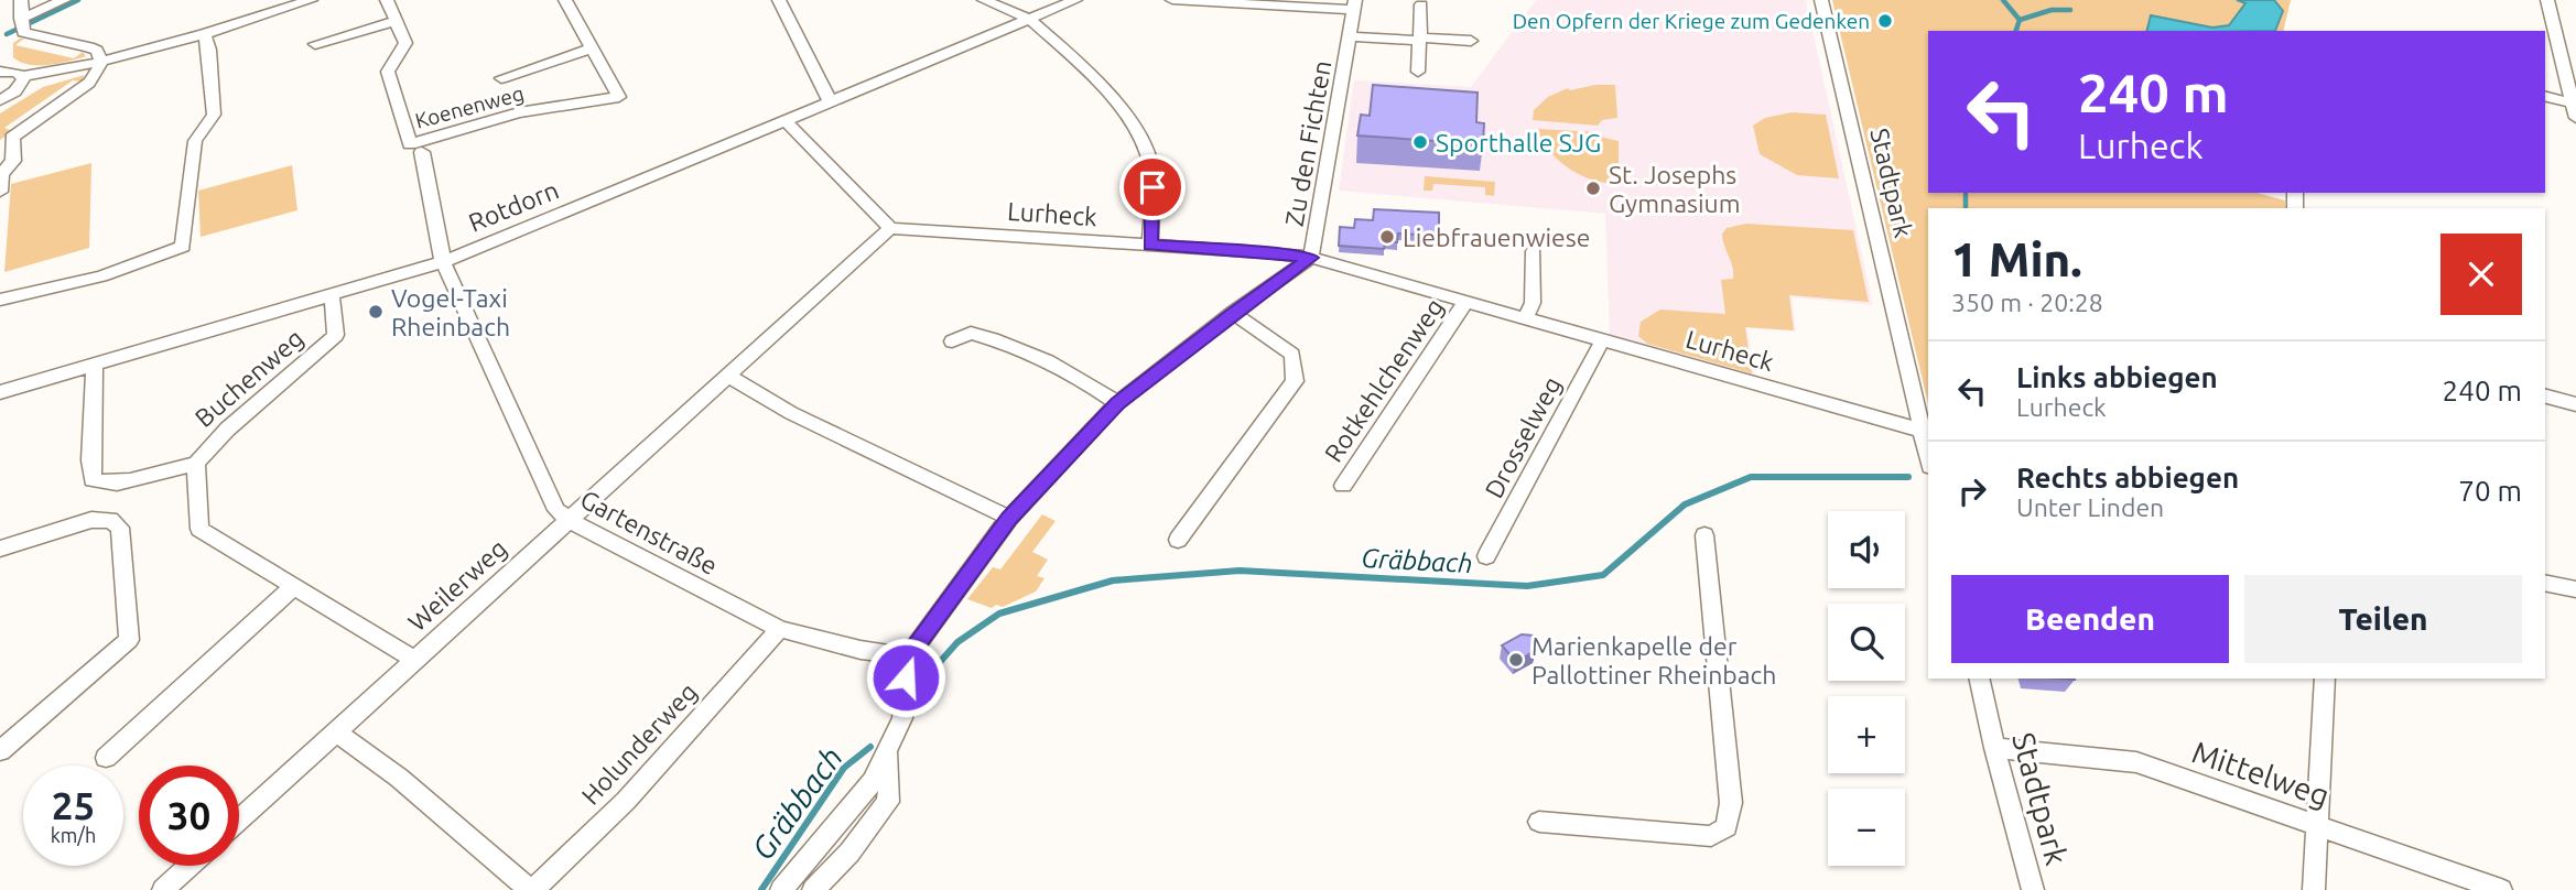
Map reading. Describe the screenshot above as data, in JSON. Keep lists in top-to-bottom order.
{
  "streets": {
    "street": [
      "Koenenweg",
      "Zu den Fichten",
      "Stadtpark",
      "Rotdorn",
      "Lurheck",
      "Buchenweg",
      "Rotkehlchenweg",
      "Drosselweg",
      "Gartenstraße",
      "Weilerweg",
      "Holunderweg",
      "Mittelweg"
    ]
  },
  "crossings": [
    ["Zu den Fichten", "Lurheck"],
    ["Stadtpark", "Lurheck"],
    ["Stadtpark", "Mittelweg"],
    ["Rotdorn", "Buchenweg"],
    ["Rotdorn", "Gartenstraße"],
    ["Lurheck", "Rotkehlchenweg"],
    ["Lurheck", "Drosselweg"],
    ["Lurheck", "Weilerweg"],
    ["Buchenweg", "Weilerweg"],
    ["Gartenstraße", "Weilerweg"],
    ["Gartenstraße", "Holunderweg"],
    ["Weilerweg", "Holunderweg"]
  ],
  "water": ["Gräbbach"],
  "places": [
    "Den Opfern der Kriege zum Gedenken",
    "Sporthalle SJG",
    "St. Josephs Gymnasium",
    "Liebfrauenwiese",
    "Vogel-Taxi Rheinbach",
    "Marienkapelle der Pallottiner Rheinbach"
  ],
  "page": {
    "turn": ["240 m", "Lurheck"],
    "heading": ["1 Min.", "350 m · 20:28"],
    "list": [
      {
        "name": "Links abbiegen",
        "note": "Lurheck",
        "value": "240 m"
      },
      {
        "name": "Rechts abbiegen",
        "note": "Unter Linden",
        "value": "70 m"
      }
    ],
    "map_buttons": ["+", "−"],
    "buttons": ["Beenden", "Teilen"],
    "speed": "25 km/h",
    "limit": "30"
  }
}
